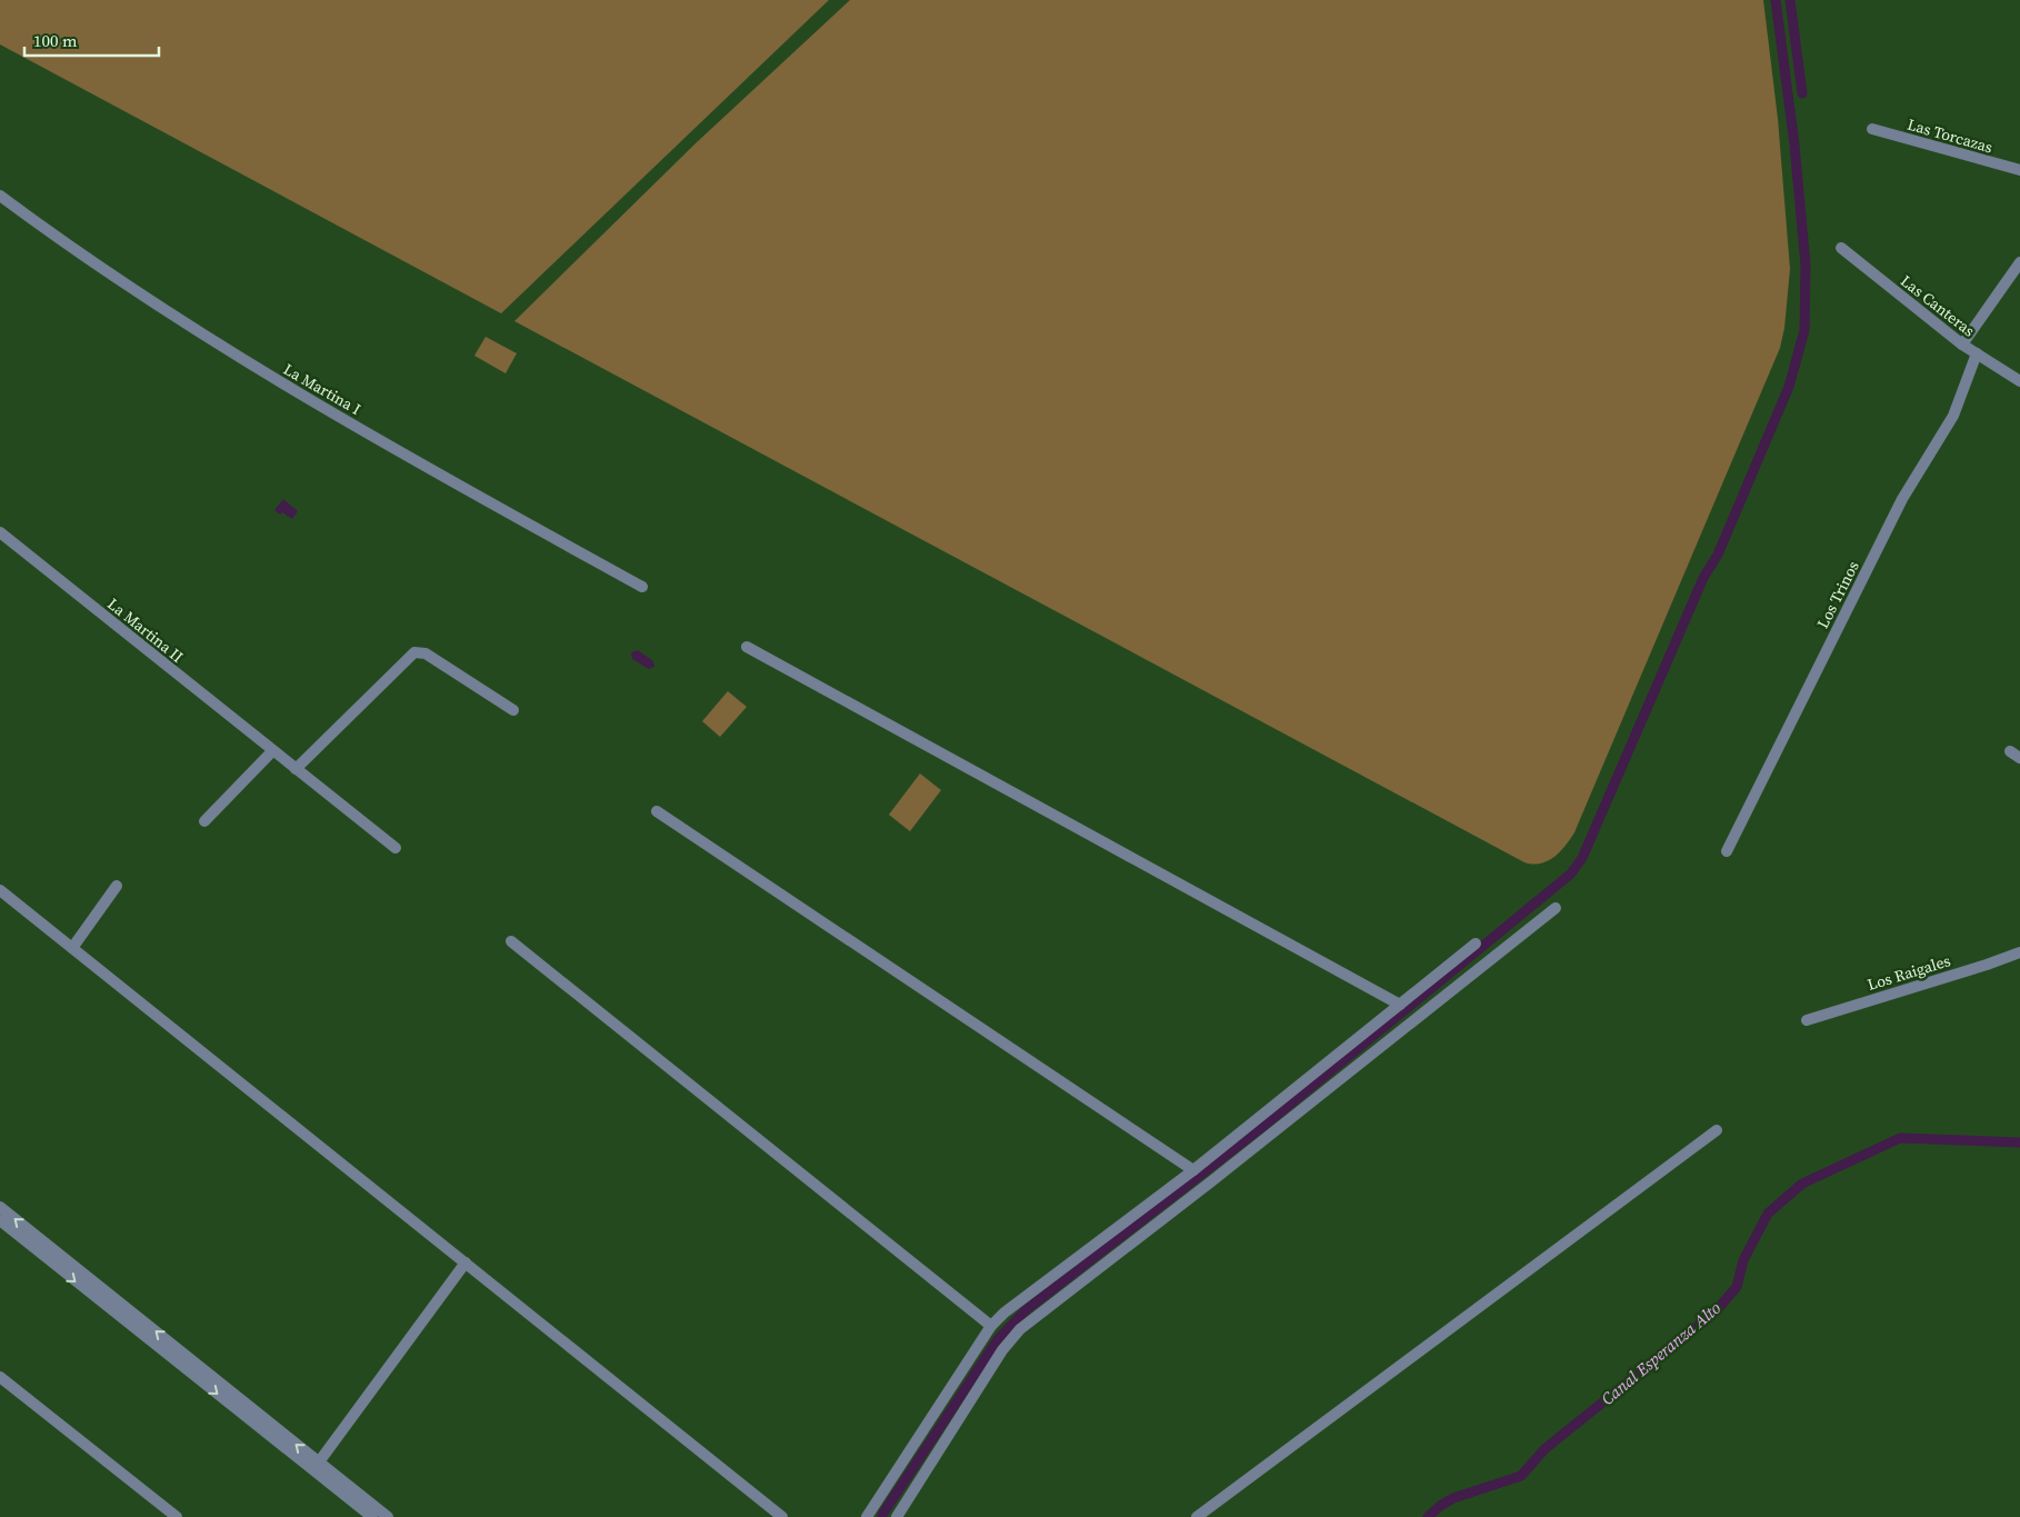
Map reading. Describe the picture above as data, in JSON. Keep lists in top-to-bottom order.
{
  "streets": {
    "street": [
      "Las Torcazas",
      "Las Canteras",
      "La Martina I",
      "Los Trinos",
      "La Martina II",
      "Los Raigales"
    ]
  },
  "crossings": [
    ["Las Canteras", "Los Trinos"]
  ],
  "water": ["Canal Esperanza Alto"],
  "scale_bar": "100 m"
}
